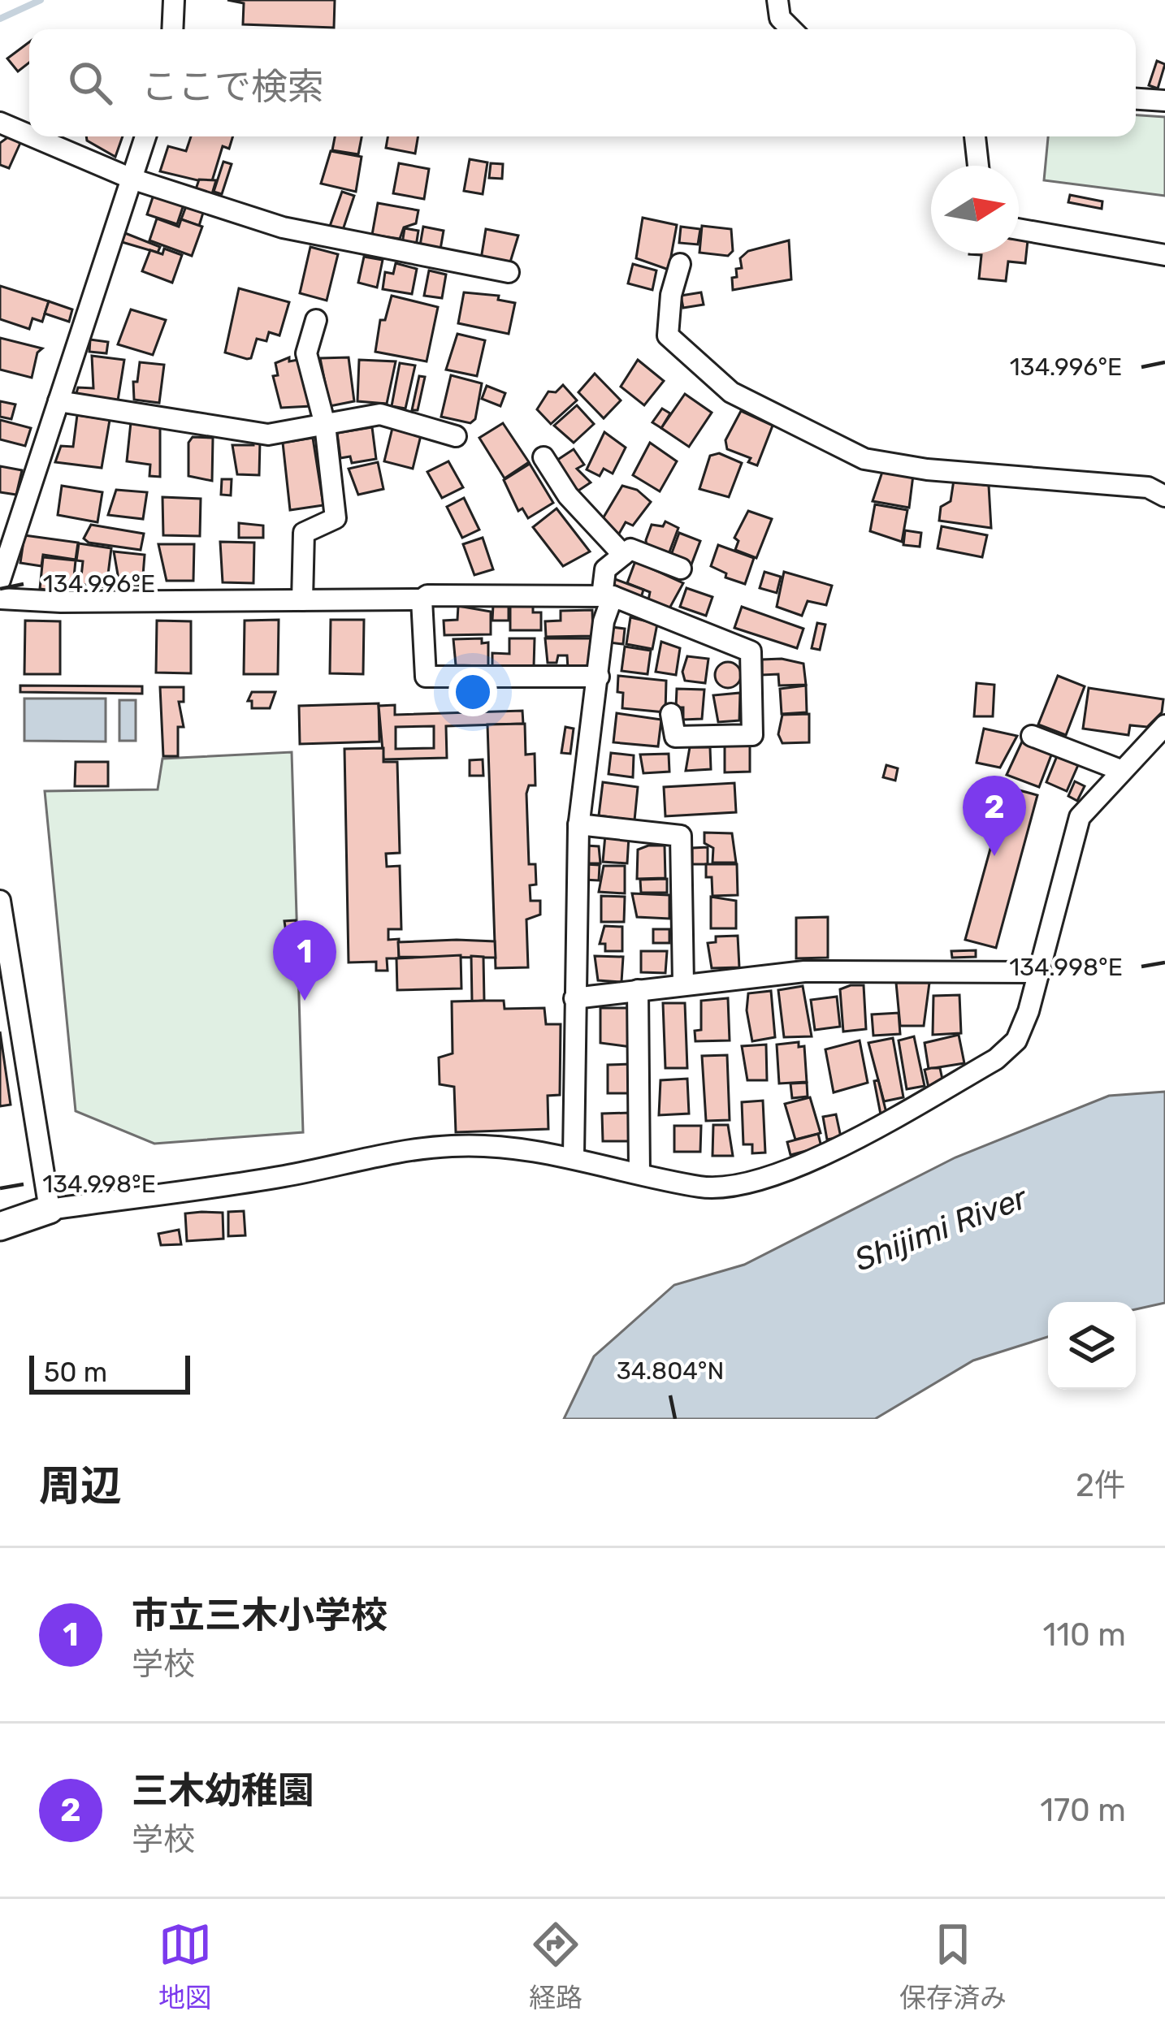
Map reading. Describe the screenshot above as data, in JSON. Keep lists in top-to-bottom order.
{
  "water": ["Shijimi River"],
  "scale_bar": "50 m",
  "north": "right",
  "page": {
    "search": "ここで検索",
    "pins": ["2", "1"],
    "scale": "50 m",
    "heading": ["周辺", "2件"],
    "list": [
      {
        "mark": "1",
        "name": "市立三木小学校",
        "note": "学校",
        "value": "110 m"
      },
      {
        "mark": "2",
        "name": "三木幼稚園",
        "note": "学校",
        "value": "170 m"
      }
    ],
    "nav": ["地図", "経路", "保存済み"]
  },
  "coordinates": ["134.996°E", "134.998°E", "34.804°N"]
}
